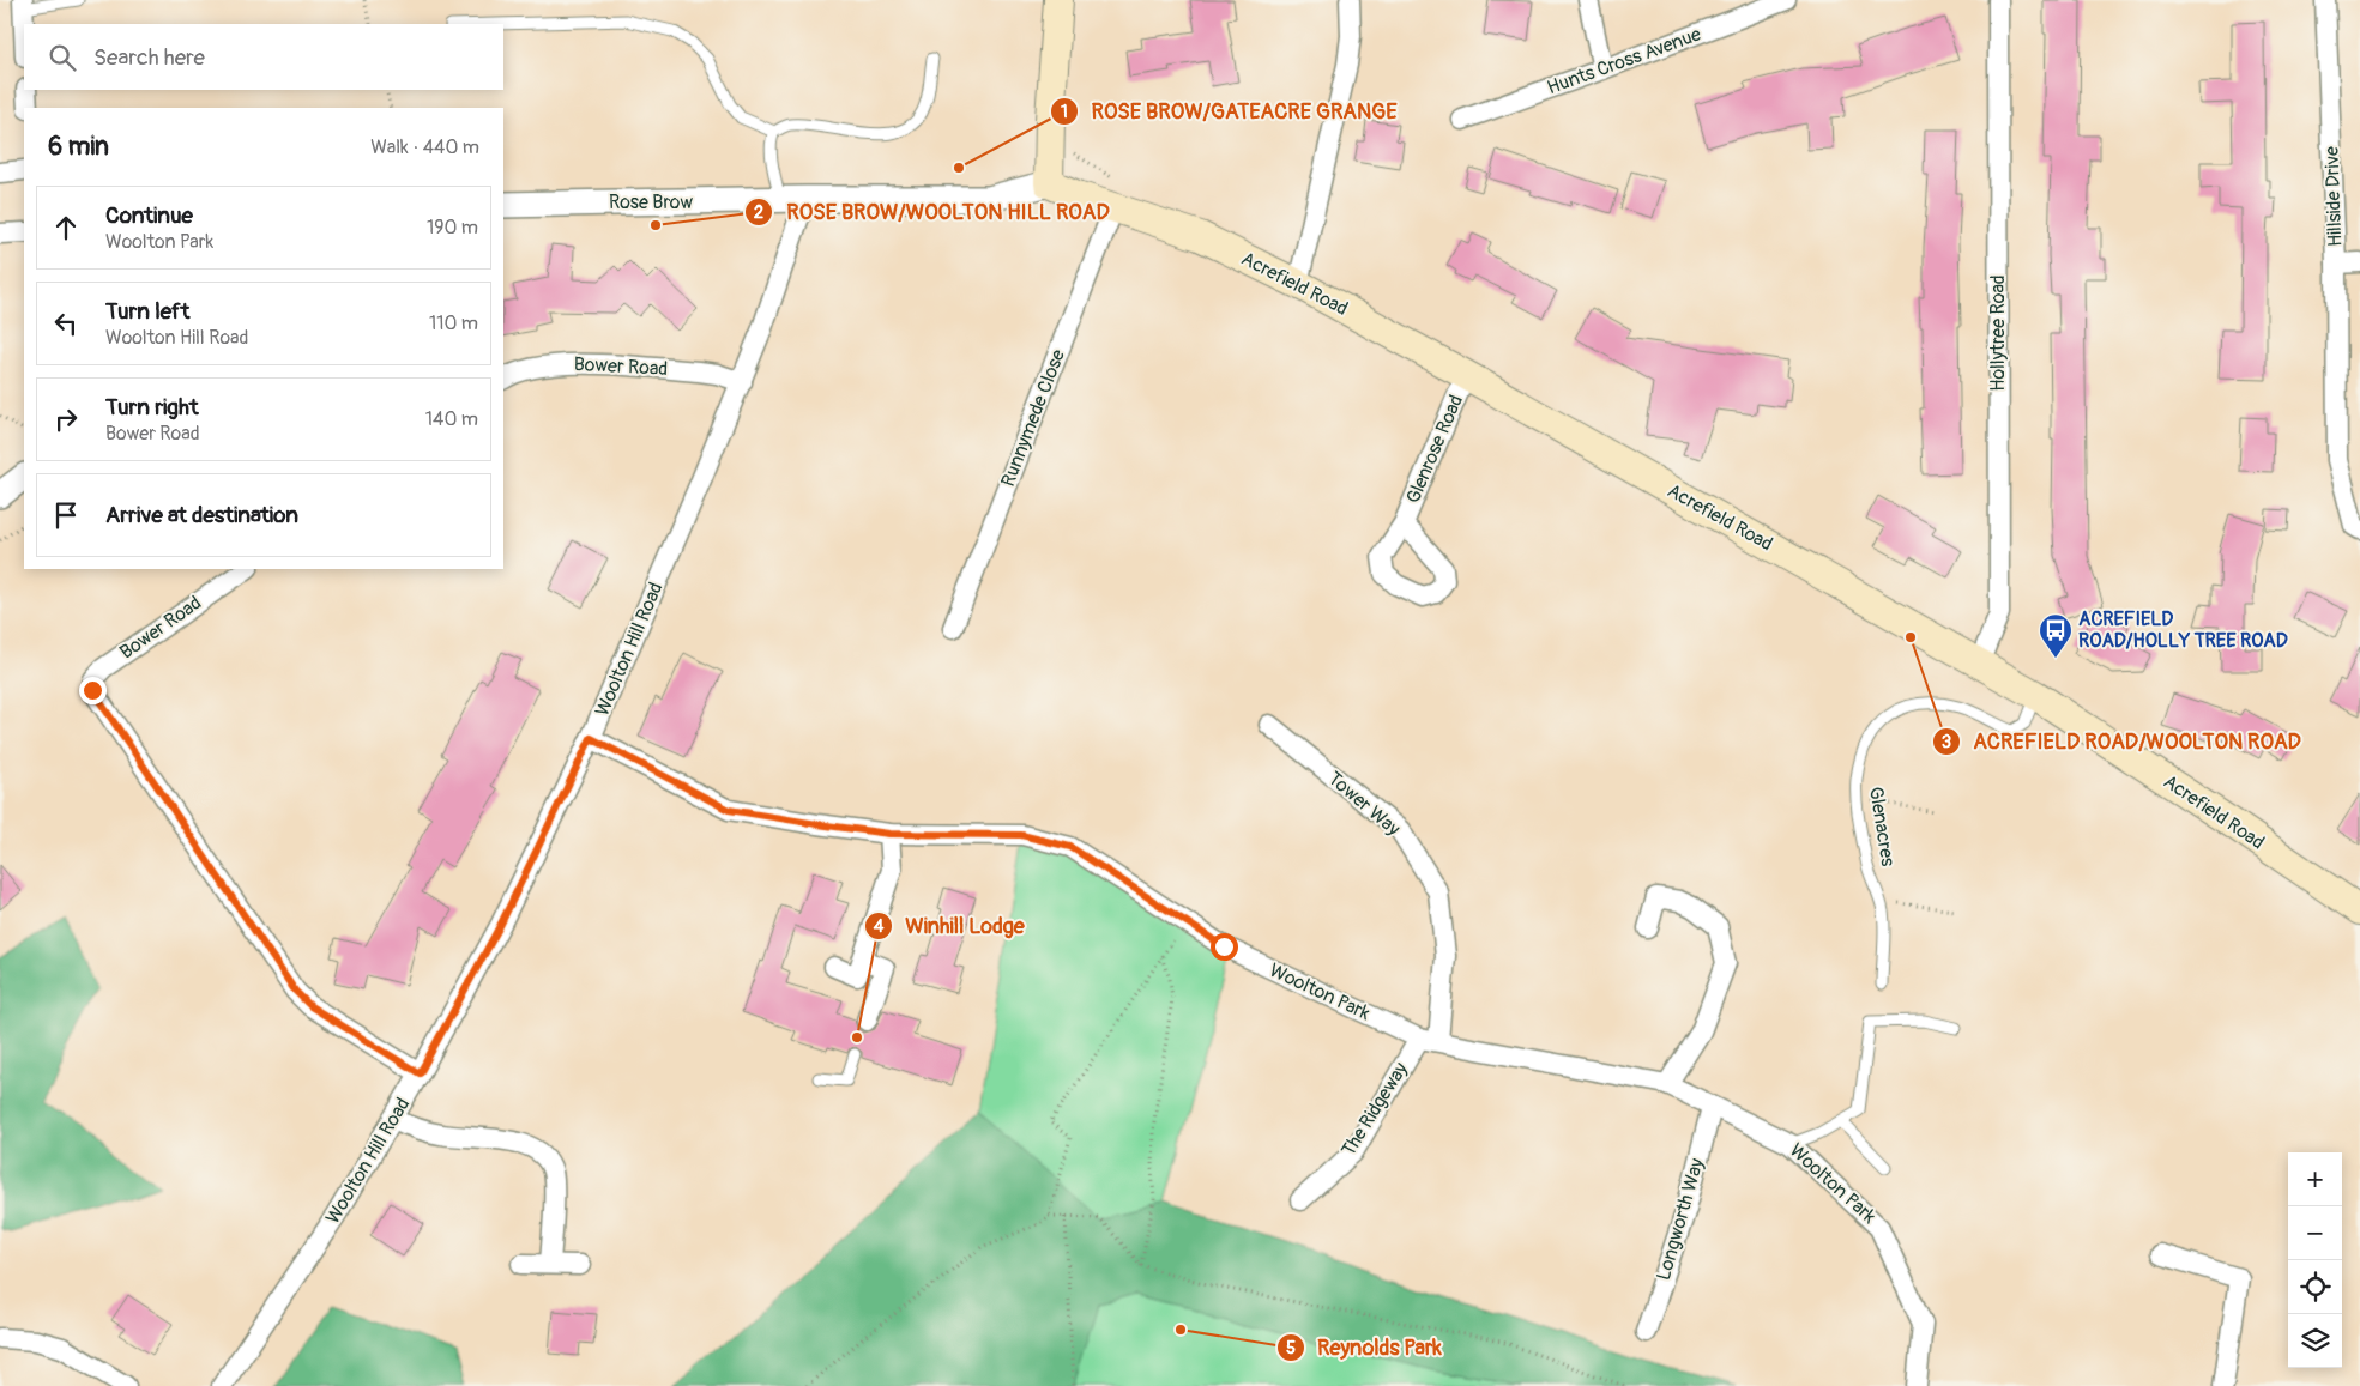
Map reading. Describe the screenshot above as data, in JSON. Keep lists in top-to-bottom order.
{
  "streets": {
    "main road": ["Acrefield Road"],
    "street": [
      "Hunts Cross Avenue",
      "Hillside Drive",
      "Rose Brow",
      "Hollytree Road",
      "Bower Road",
      "Runnymede Close",
      "Glenrose Road",
      "Woolton Hill Road",
      "Tower Way",
      "Woolton Park",
      "The Ridgeway",
      "Longworth Way"
    ],
    "lane": ["Glenacres"]
  },
  "crossings": [
    ["Rose Brow", "Acrefield Road"],
    ["Rose Brow", "Woolton Hill Road"],
    ["Acrefield Road", "Hollytree Road"],
    ["Acrefield Road", "Runnymede Close"],
    ["Acrefield Road", "Glenrose Road"],
    ["Acrefield Road", "Glenacres"],
    ["Bower Road", "Woolton Hill Road"],
    ["Woolton Hill Road", "Woolton Park"],
    ["Tower Way", "Woolton Park"],
    ["Woolton Park", "The Ridgeway"],
    ["Woolton Park", "Longworth Way"]
  ],
  "places": {
    "other": [
      "ROSE BROW/GATEACRE GRANGE",
      "ROSE BROW/WOOLTON HILL ROAD",
      "ACREFIELD ROAD/WOOLTON ROAD",
      "Winhill Lodge",
      "Reynolds Park"
    ],
    "bus stop": ["ACREFIELD ROAD/HOLLY TREE ROAD"]
  },
  "page": {
    "search": "Search here",
    "heading": ["6 min", "Walk · 440 m"],
    "list": [
      ["Continue", "Woolton Park", "190 m"],
      ["Turn left", "Woolton Hill Road", "110 m"],
      ["Turn right", "Bower Road", "140 m"],
      "Arrive at destination"
    ],
    "map_buttons": ["+", "−"]
  }
}
